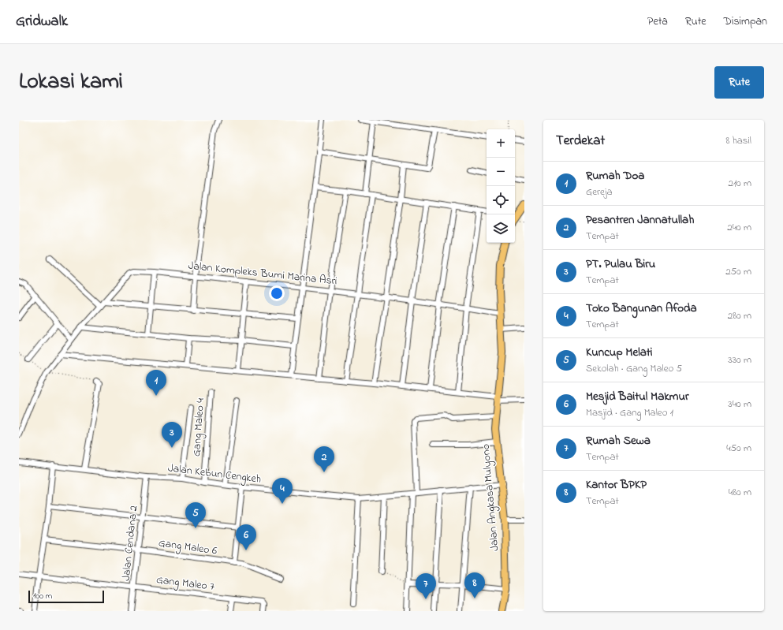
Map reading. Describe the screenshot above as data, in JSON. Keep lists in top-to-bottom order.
{
  "streets": {
    "main road": ["Jalan Angkasa Mulyono"],
    "street": [
      "Jalan Kompleks Bumi Marina Asri",
      "Gang Maleo 4",
      "Jalan Kebun Cengkeh",
      "Jalan Cendana 2",
      "Gang Maleo 6",
      "Gang Maleo 7"
    ]
  },
  "crossings": [
    ["Jalan Kompleks Bumi Marina Asri", "Jalan Angkasa Mulyono"],
    ["Gang Maleo 4", "Jalan Kebun Cengkeh"],
    ["Jalan Kebun Cengkeh", "Jalan Angkasa Mulyono"],
    ["Jalan Kebun Cengkeh", "Jalan Cendana 2"],
    ["Jalan Cendana 2", "Gang Maleo 6"],
    ["Jalan Cendana 2", "Gang Maleo 7"]
  ],
  "scale_bar": "100 m",
  "page": {
    "header": "Gridwalk",
    "nav": ["Peta", "Rute", "Disimpan"],
    "title": "Lokasi kami",
    "buttons": "Rute",
    "heading": ["Terdekat", "8 hasil"],
    "map_buttons": ["+", "−"],
    "list": [
      {
        "mark": "1",
        "name": "Rumah Doa",
        "note": "Gereja",
        "value": "210 m"
      },
      {
        "mark": "2",
        "name": "Pesantren Jannatullah",
        "note": "Tempat",
        "value": "240 m"
      },
      {
        "mark": "3",
        "name": "PT. Pulau Biru",
        "note": "Tempat",
        "value": "250 m"
      },
      {
        "mark": "4",
        "name": "Toko Bangunan Afoda",
        "note": "Tempat",
        "value": "280 m"
      },
      {
        "mark": "5",
        "name": "Kuncup Melati",
        "note": "Sekolah · Gang Maleo 5",
        "value": "330 m"
      },
      {
        "mark": "6",
        "name": "Mesjid Baitul Makmur",
        "note": "Masjid · Gang Maleo 1",
        "value": "340 m"
      },
      {
        "mark": "7",
        "name": "Rumah Sewa",
        "note": "Tempat",
        "value": "450 m"
      },
      {
        "mark": "8",
        "name": "Kantor BPKP",
        "note": "Tempat",
        "value": "480 m"
      }
    ],
    "pins": [
      "1",
      "3",
      "2",
      "4",
      "5",
      "6",
      "8",
      "7"
    ],
    "scale": "100 m"
  }
}
